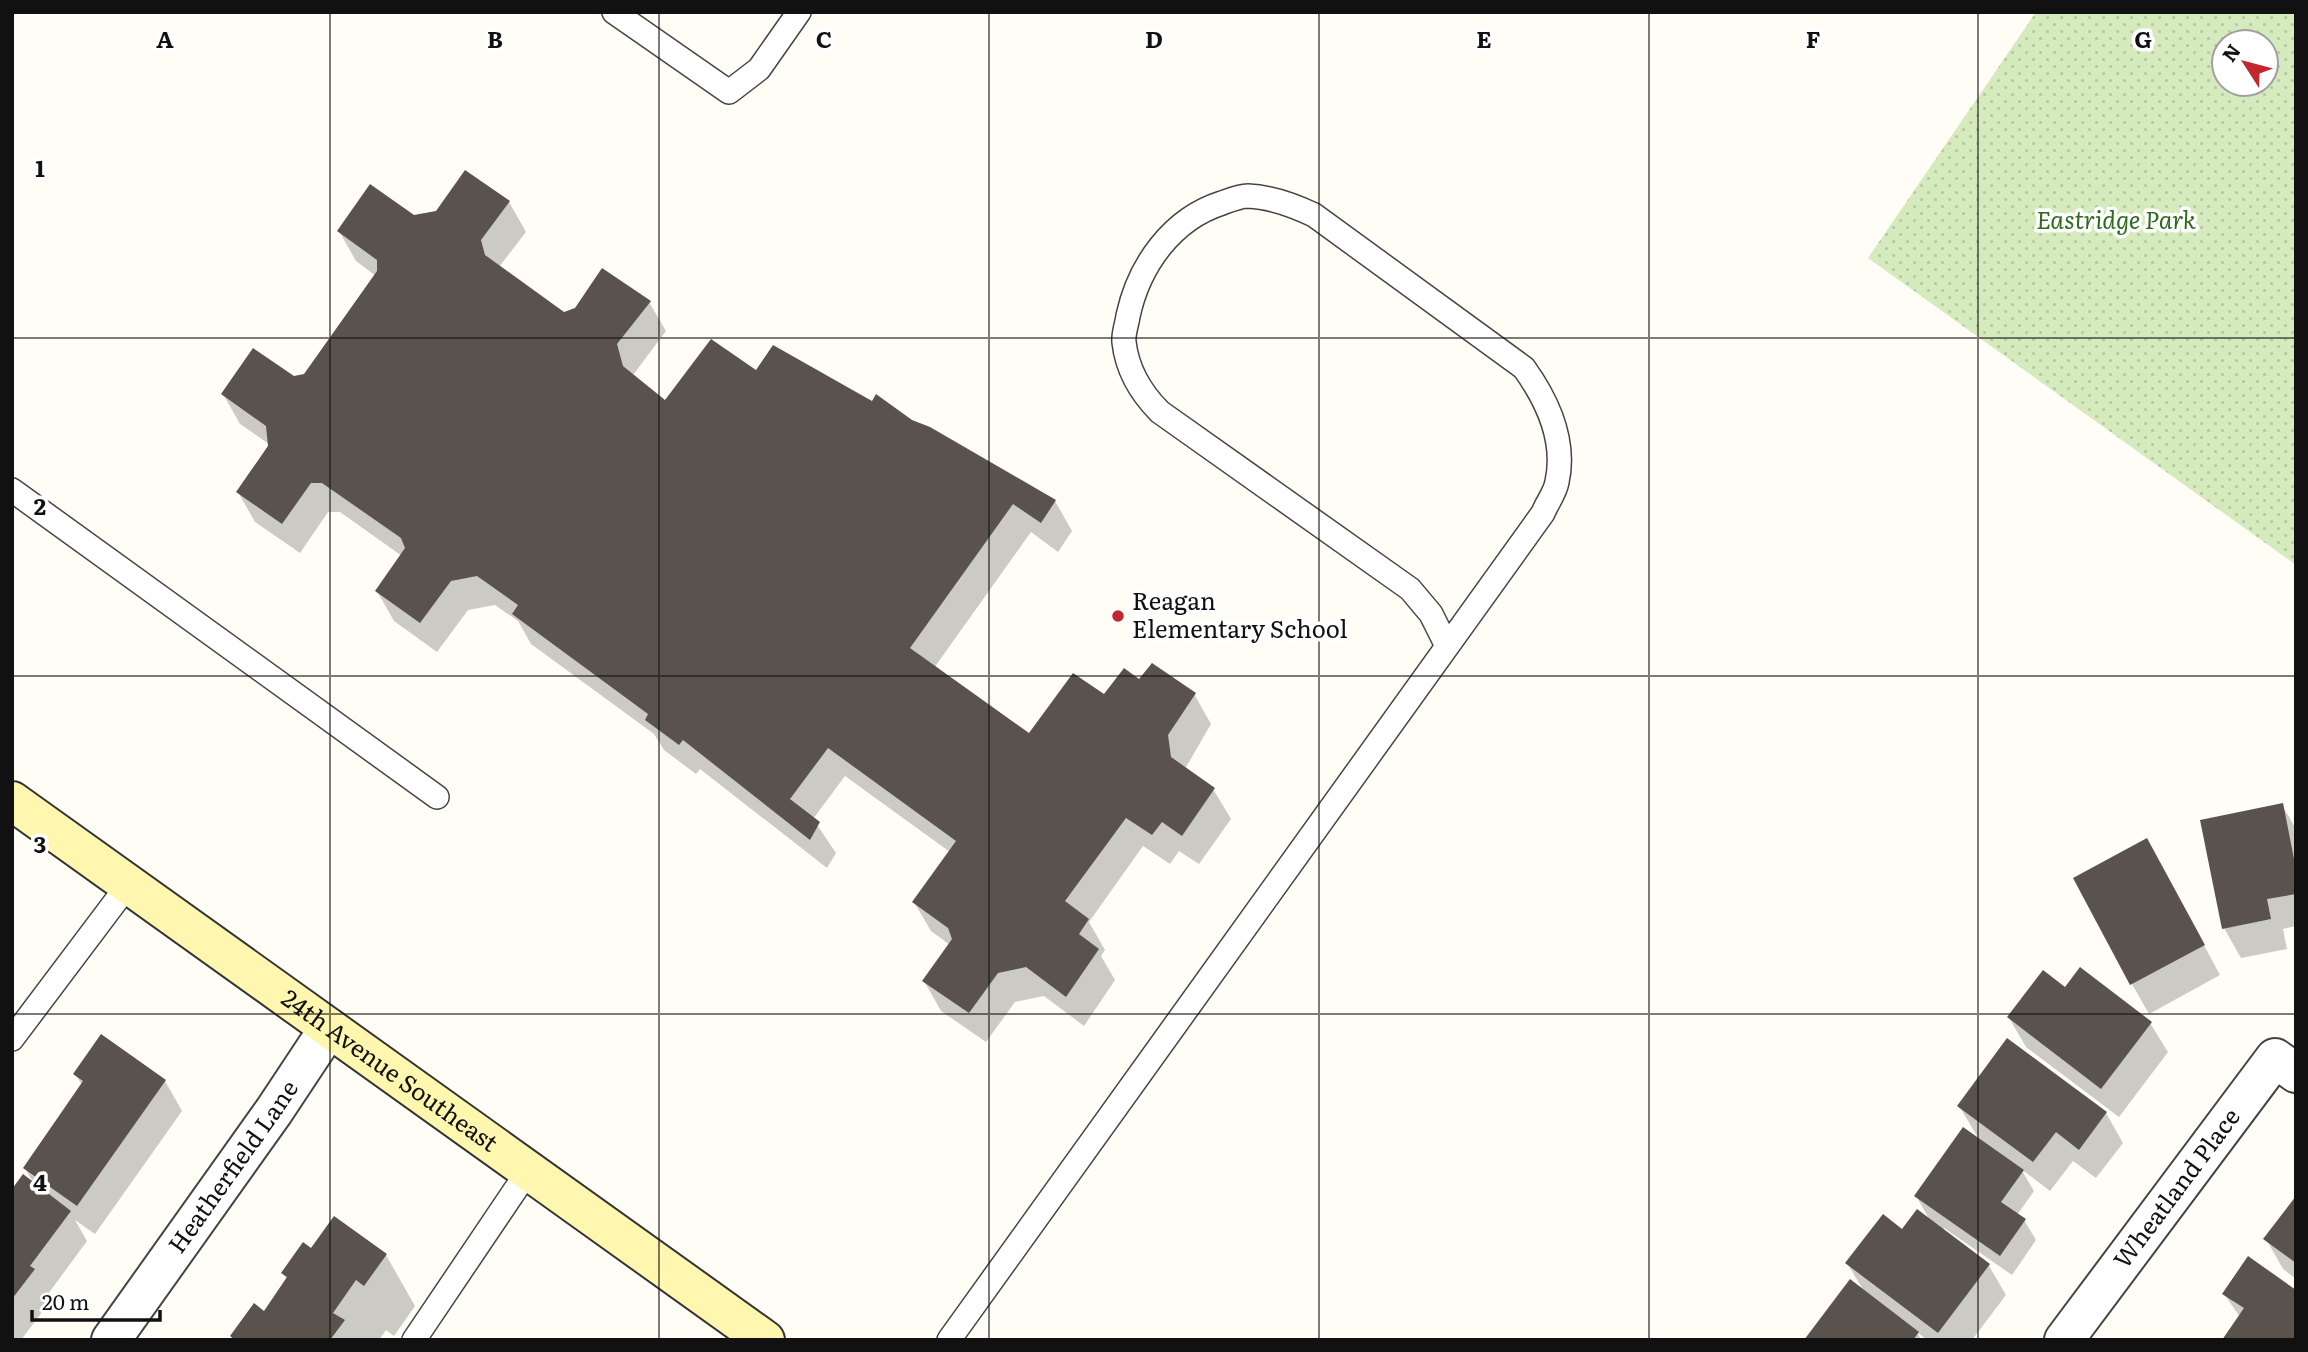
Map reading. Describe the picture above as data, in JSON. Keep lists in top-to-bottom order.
{
  "streets": {
    "street": ["24th Avenue Southeast", "Heatherfield Lane", "Wheatland Place"]
  },
  "crossings": [
    ["24th Avenue Southeast", "Heatherfield Lane"]
  ],
  "parks": ["Eastridge Park"],
  "places": ["Reagan Elementary School"],
  "scale_bar": "20 m",
  "north": "top left",
  "grid": {
    "columns": [
      "A",
      "B",
      "C",
      "D",
      "E",
      "F",
      "G"
    ],
    "rows": [
      "1",
      "2",
      "3",
      "4"
    ]
  }
}
